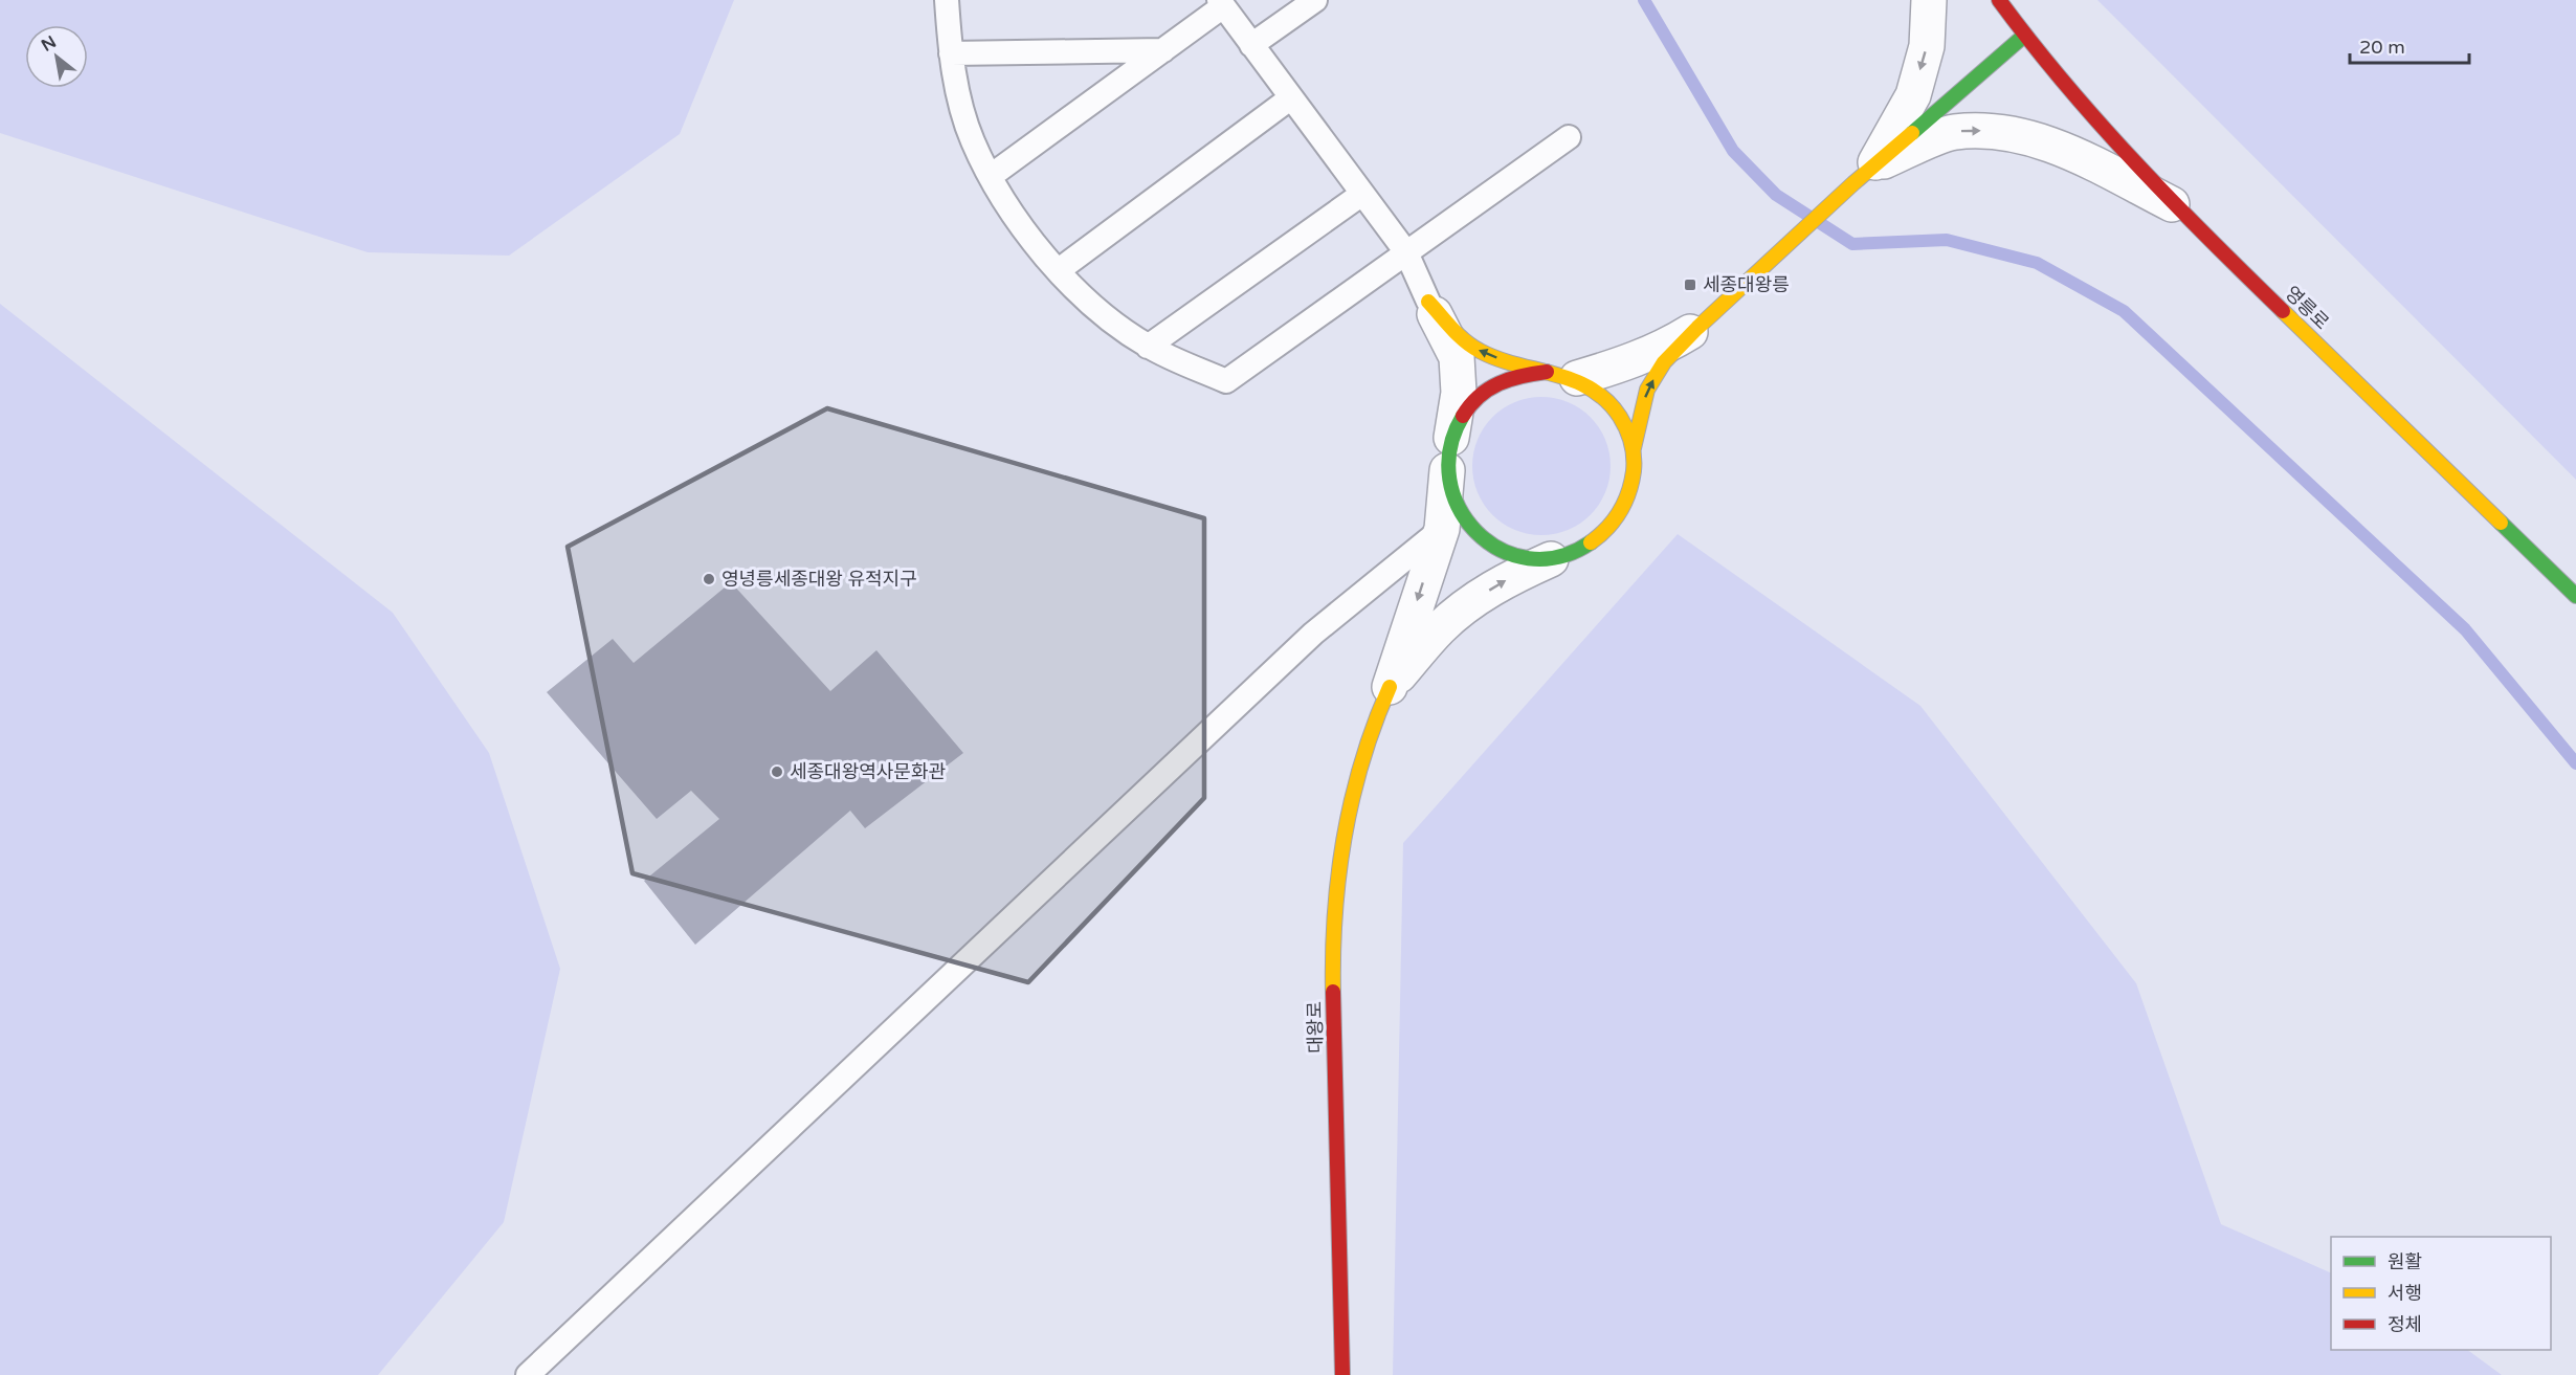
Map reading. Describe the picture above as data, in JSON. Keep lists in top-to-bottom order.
{
  "streets": {
    "street": ["영릉로", "대왕로"]
  },
  "places": {
    "transit": ["세종대왕릉"],
    "other": ["영녕릉세종대왕 유적지구", "세종대왕역사문화관"]
  },
  "legend": ["원활", "서행", "정체"],
  "scale_bar": "20 m",
  "north": "top left"
}
